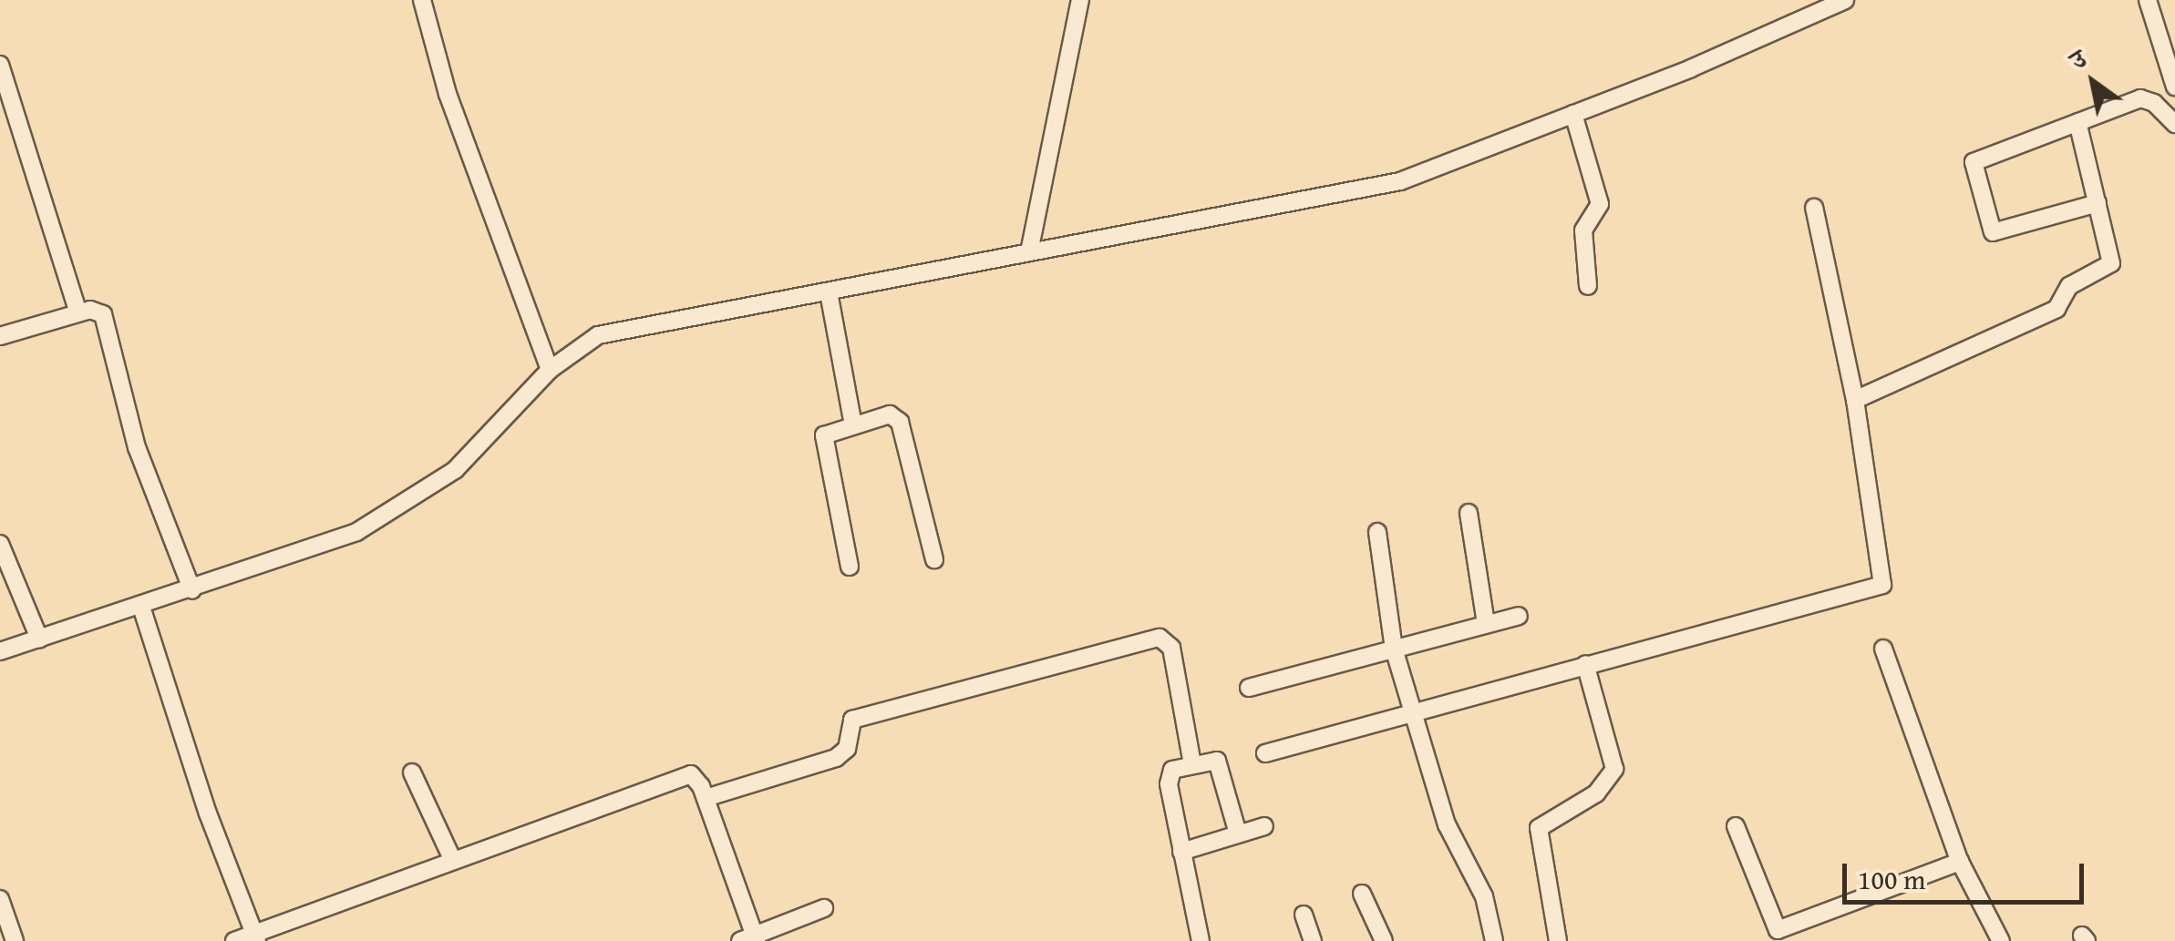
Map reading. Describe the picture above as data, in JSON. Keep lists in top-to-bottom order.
{
  "scale_bar": "100 m",
  "north": "top left"
}
